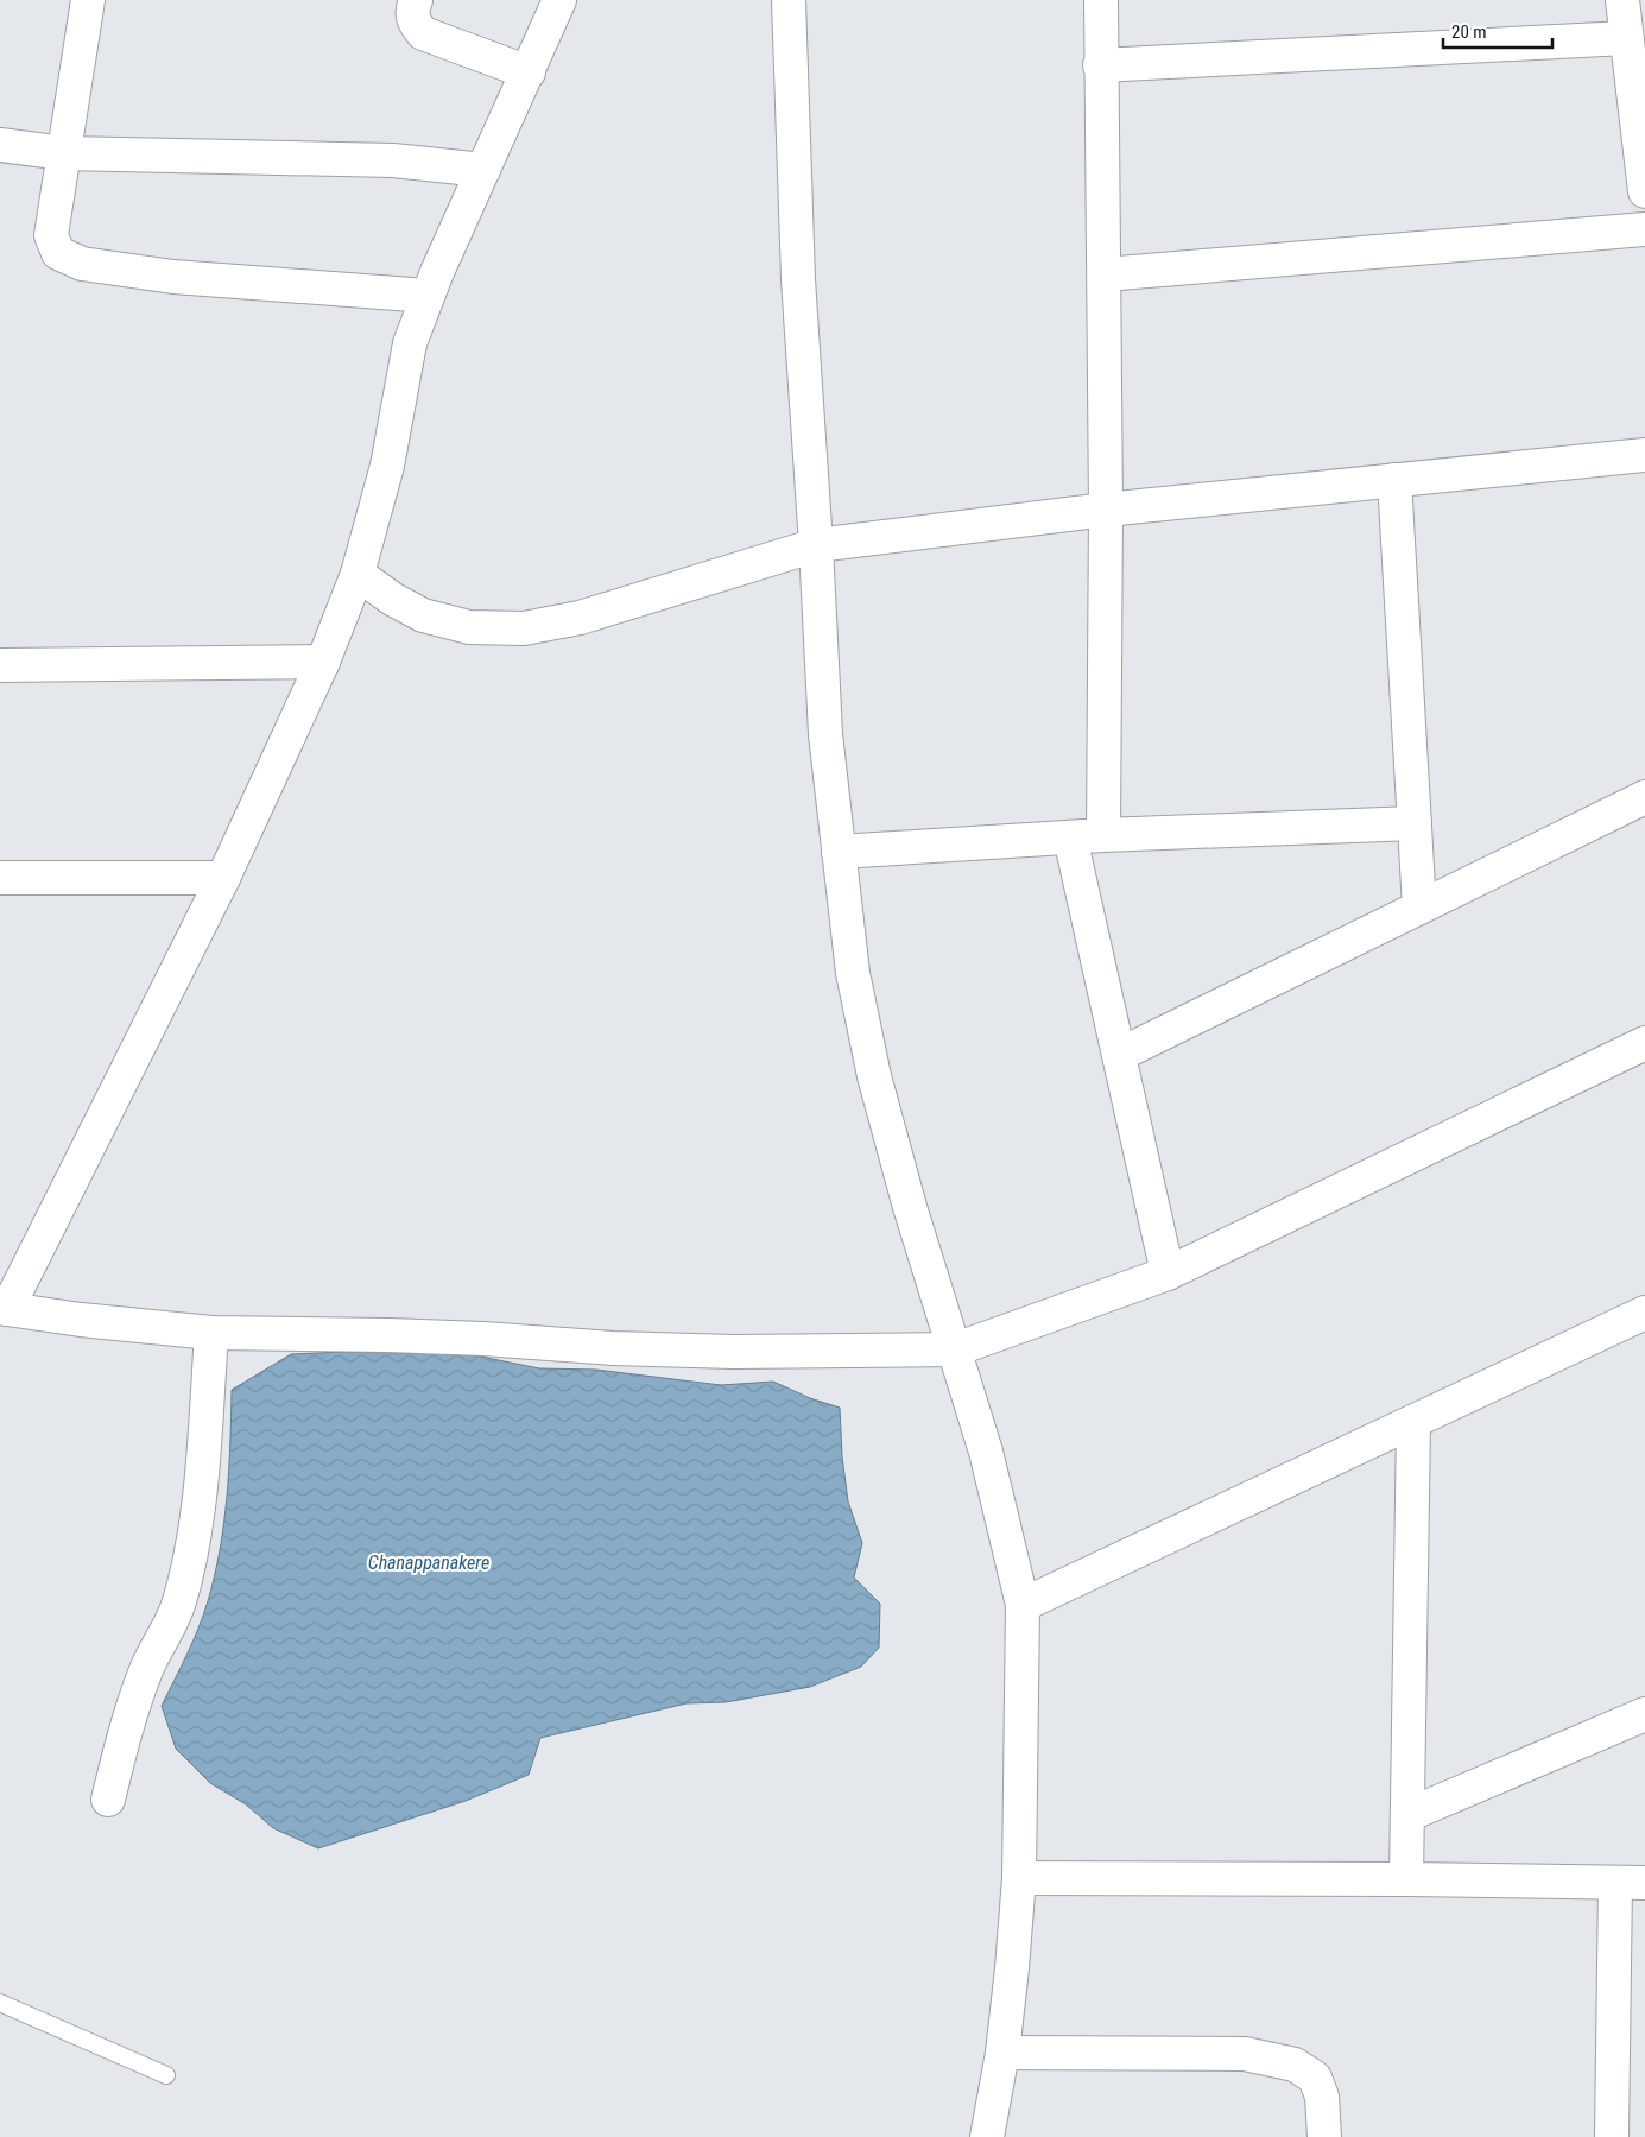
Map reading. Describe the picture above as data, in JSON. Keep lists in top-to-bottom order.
{
  "water": ["Chanappanakere"],
  "scale_bar": "20 m"
}
